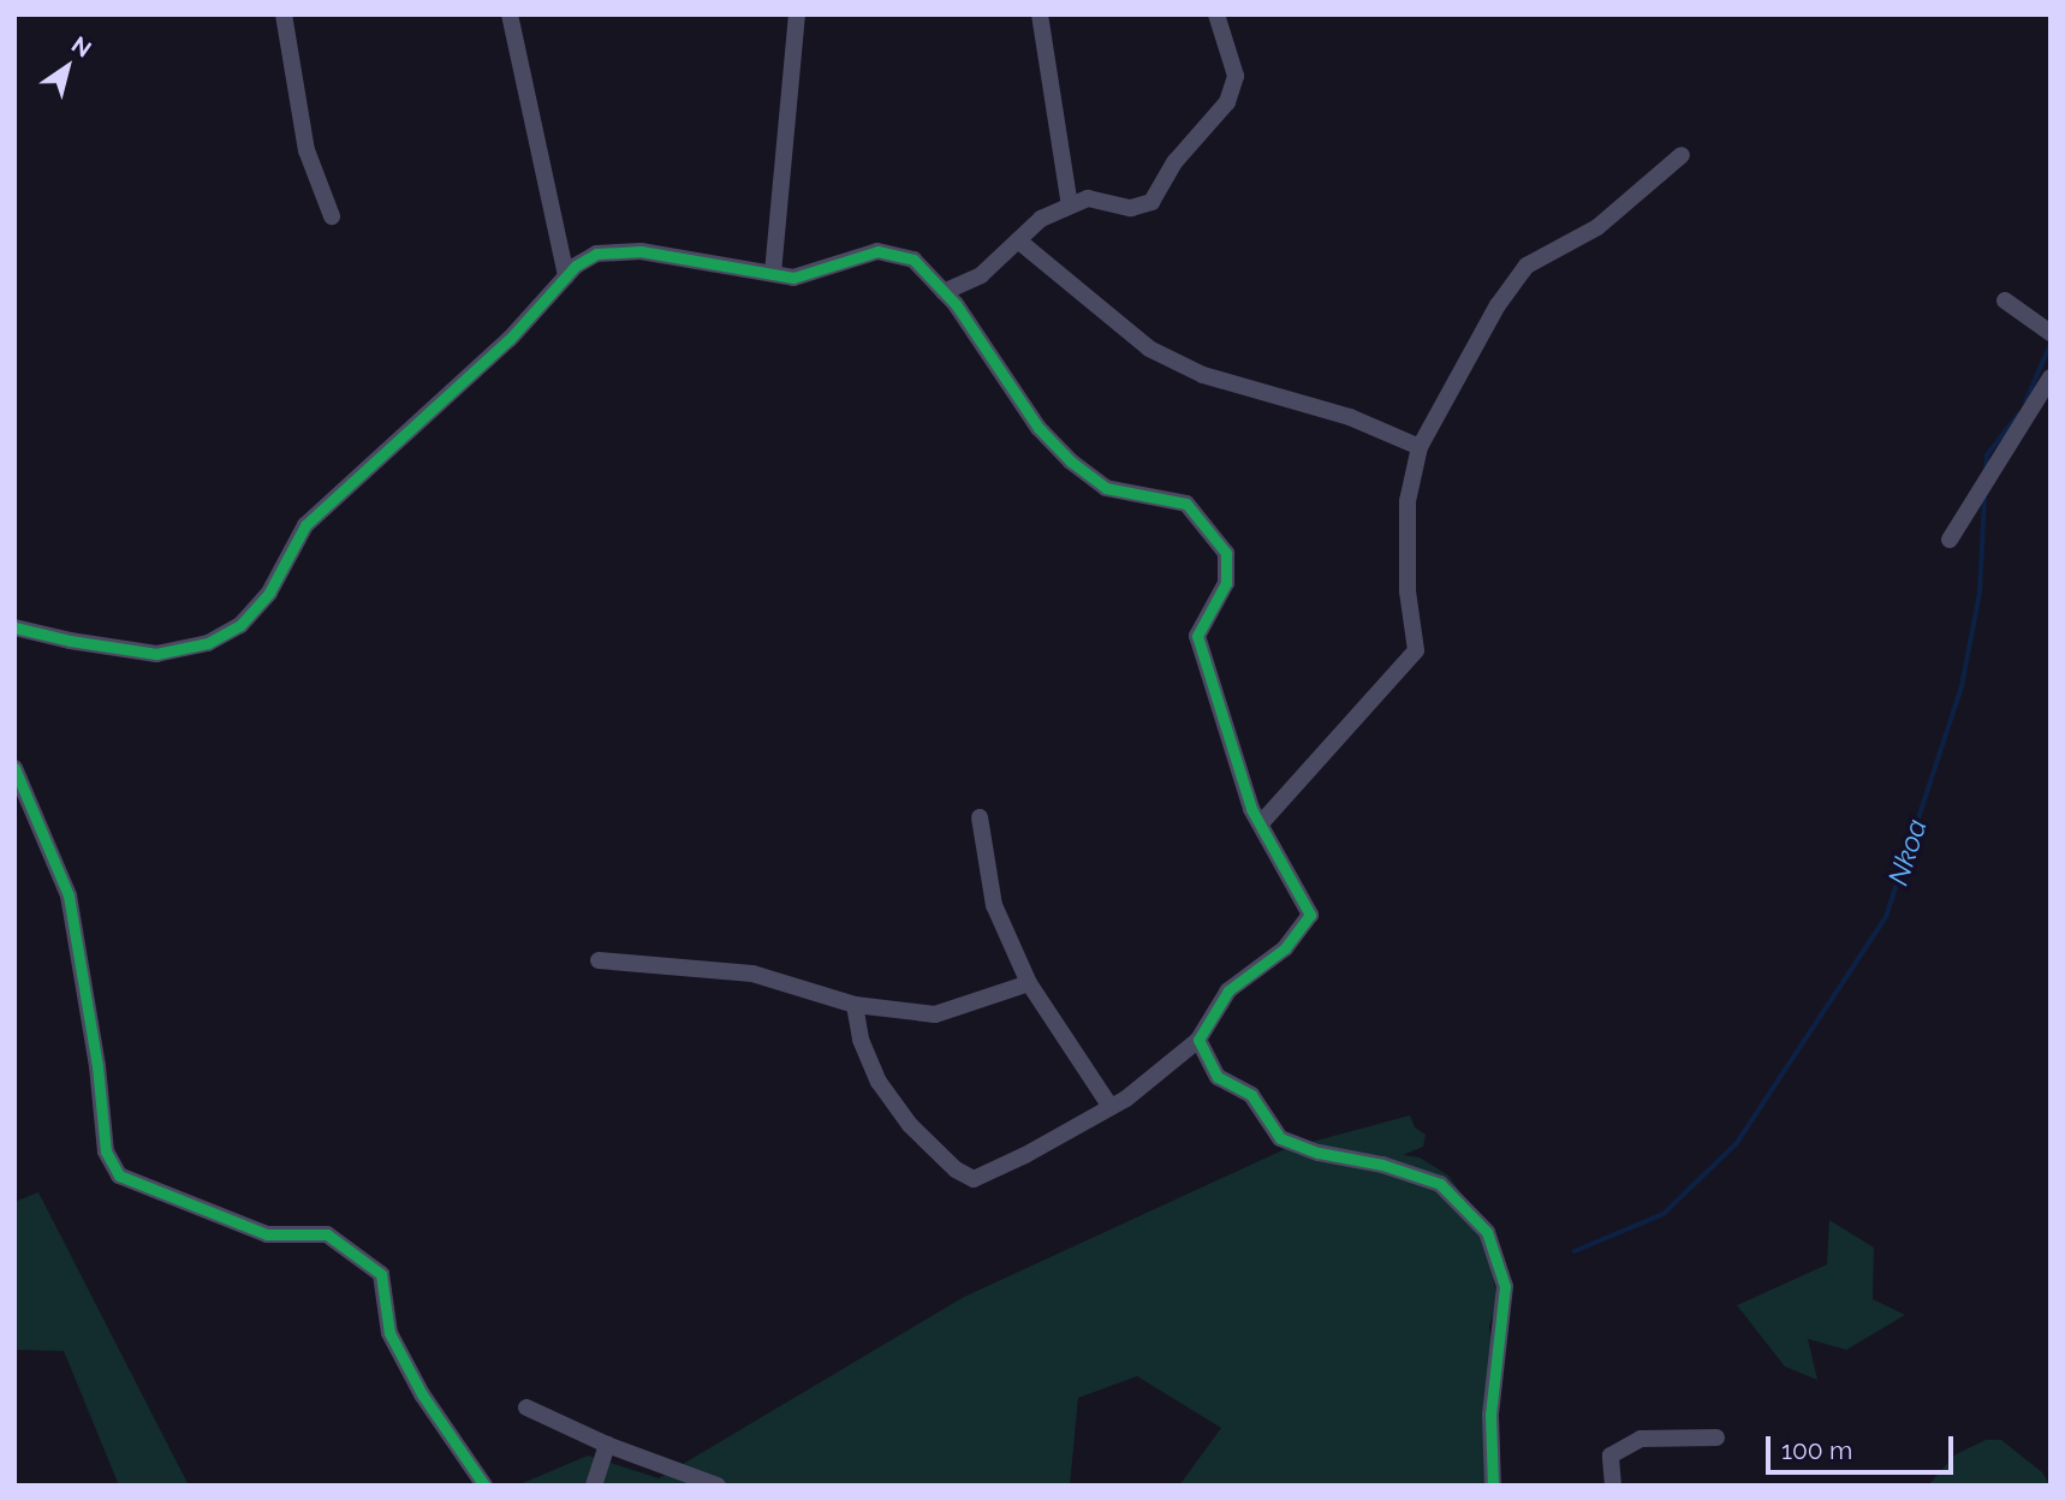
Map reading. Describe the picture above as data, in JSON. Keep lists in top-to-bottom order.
{
  "water": ["Nkoa"],
  "scale_bar": "100 m",
  "north": "top right"
}
